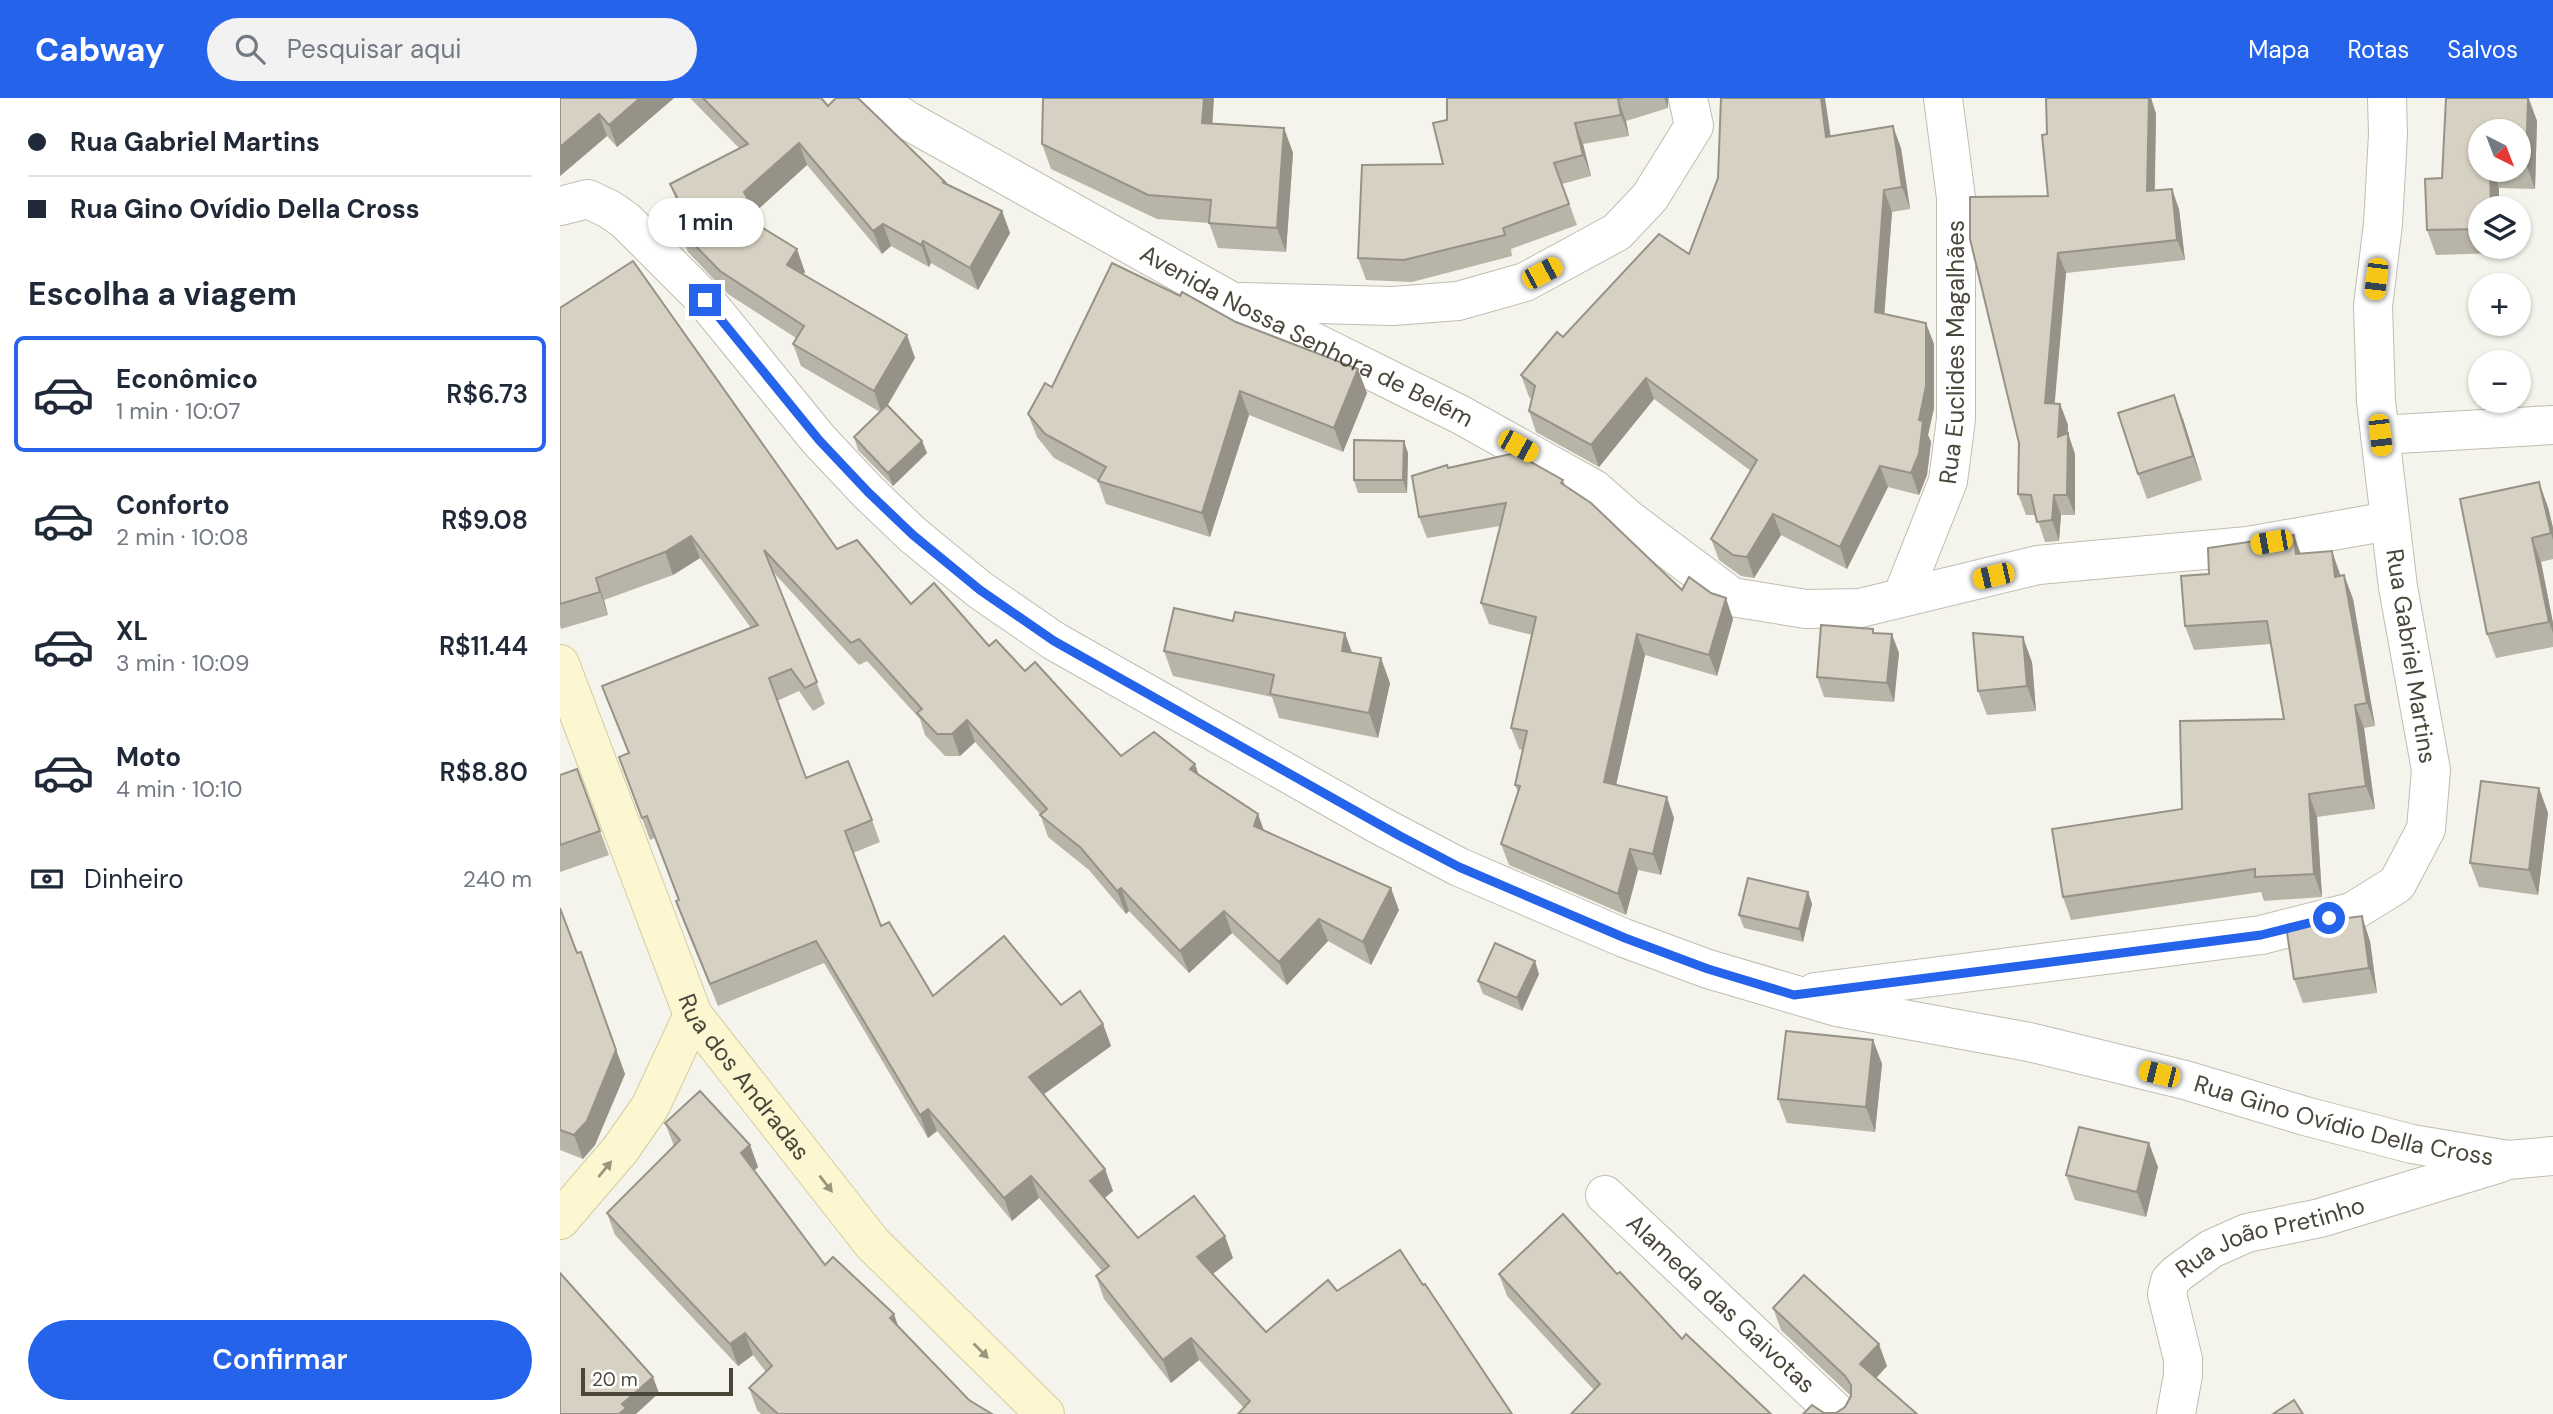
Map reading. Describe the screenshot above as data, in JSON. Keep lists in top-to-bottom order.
{
  "streets": {
    "street": [
      "Avenida Nossa Senhora de Belém",
      "Rua Euclides Magalhães",
      "Rua Gabriel Martins",
      "Rua dos Andradas",
      "Rua Gino Ovídio Della Cross",
      "Rua João Pretinho",
      "Alameda das Gaivotas"
    ]
  },
  "crossings": [
    ["Avenida Nossa Senhora de Belém", "Rua Euclides Magalhães"],
    ["Avenida Nossa Senhora de Belém", "Rua Gabriel Martins"],
    ["Rua Gabriel Martins", "Rua Gino Ovídio Della Cross"],
    ["Rua Gino Ovídio Della Cross", "Rua João Pretinho"]
  ],
  "one_way": ["Rua dos Andradas"],
  "scale_bar": "20 m",
  "north": "bottom right",
  "page": {
    "header": "Cabway",
    "search": "Pesquisar aqui",
    "nav": ["Mapa", "Rotas", "Salvos"],
    "banner": ["Rua Gabriel Martins", "Rua Gino Ovídio Della Cross"],
    "map_buttons": ["+", "−"],
    "bubble": "1 min",
    "heading": "Escolha a viagem",
    "list": [
      {
        "name": "Econômico",
        "note": "1 min · 10:07",
        "value": "R$6.73"
      },
      {
        "name": "Conforto",
        "note": "2 min · 10:08",
        "value": "R$9.08"
      },
      {
        "name": "XL",
        "note": "3 min · 10:09",
        "value": "R$11.44"
      },
      {
        "name": "Moto",
        "note": "4 min · 10:10",
        "value": "R$8.80"
      }
    ],
    "pay": ["Dinheiro", "240 m"],
    "buttons": "Confirmar",
    "scale": "20 m"
  }
}
